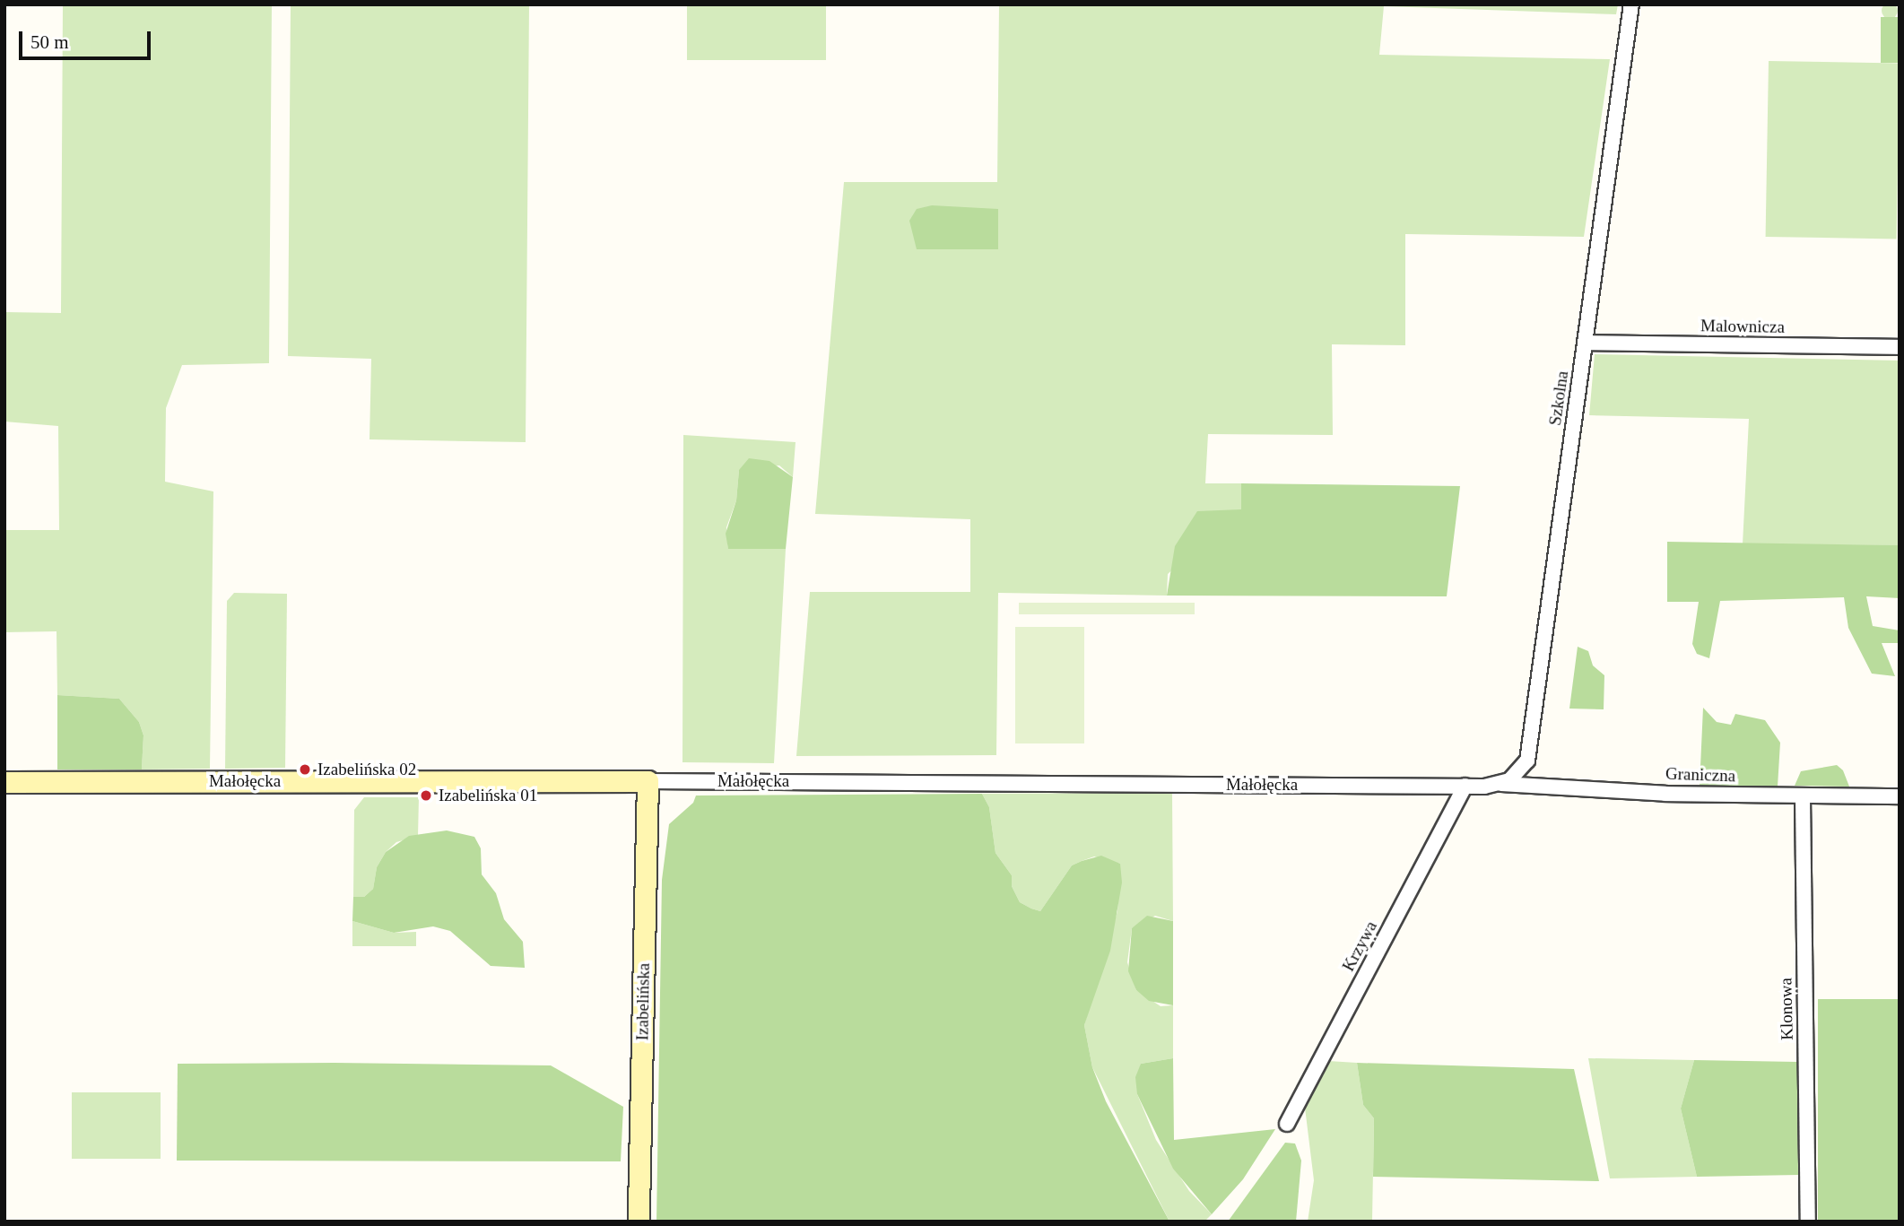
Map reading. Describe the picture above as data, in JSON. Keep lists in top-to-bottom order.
{
  "streets": {
    "street": [
      "Malownicza",
      "Szkolna",
      "Graniczna",
      "Małołęcka",
      "Krzywa",
      "Izabelińska",
      "Klonowa"
    ]
  },
  "crossings": [
    ["Malownicza", "Szkolna"],
    ["Szkolna", "Graniczna"],
    ["Szkolna", "Małołęcka"],
    ["Graniczna", "Małołęcka"],
    ["Graniczna", "Klonowa"],
    ["Małołęcka", "Krzywa"],
    ["Małołęcka", "Izabelińska"]
  ],
  "places": ["Izabelińska 02", "Izabelińska 01"],
  "scale_bar": "50 m"
}
